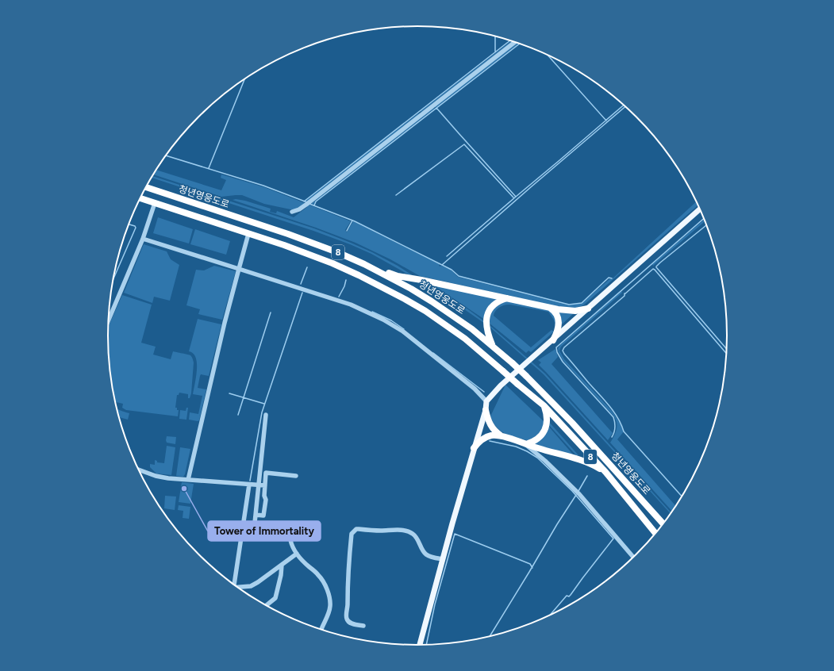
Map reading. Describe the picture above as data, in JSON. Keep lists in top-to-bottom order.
{
  "streets": {
    "highway": ["청년영웅도로", "8"]
  },
  "places": ["Tower of Immortality"]
}
